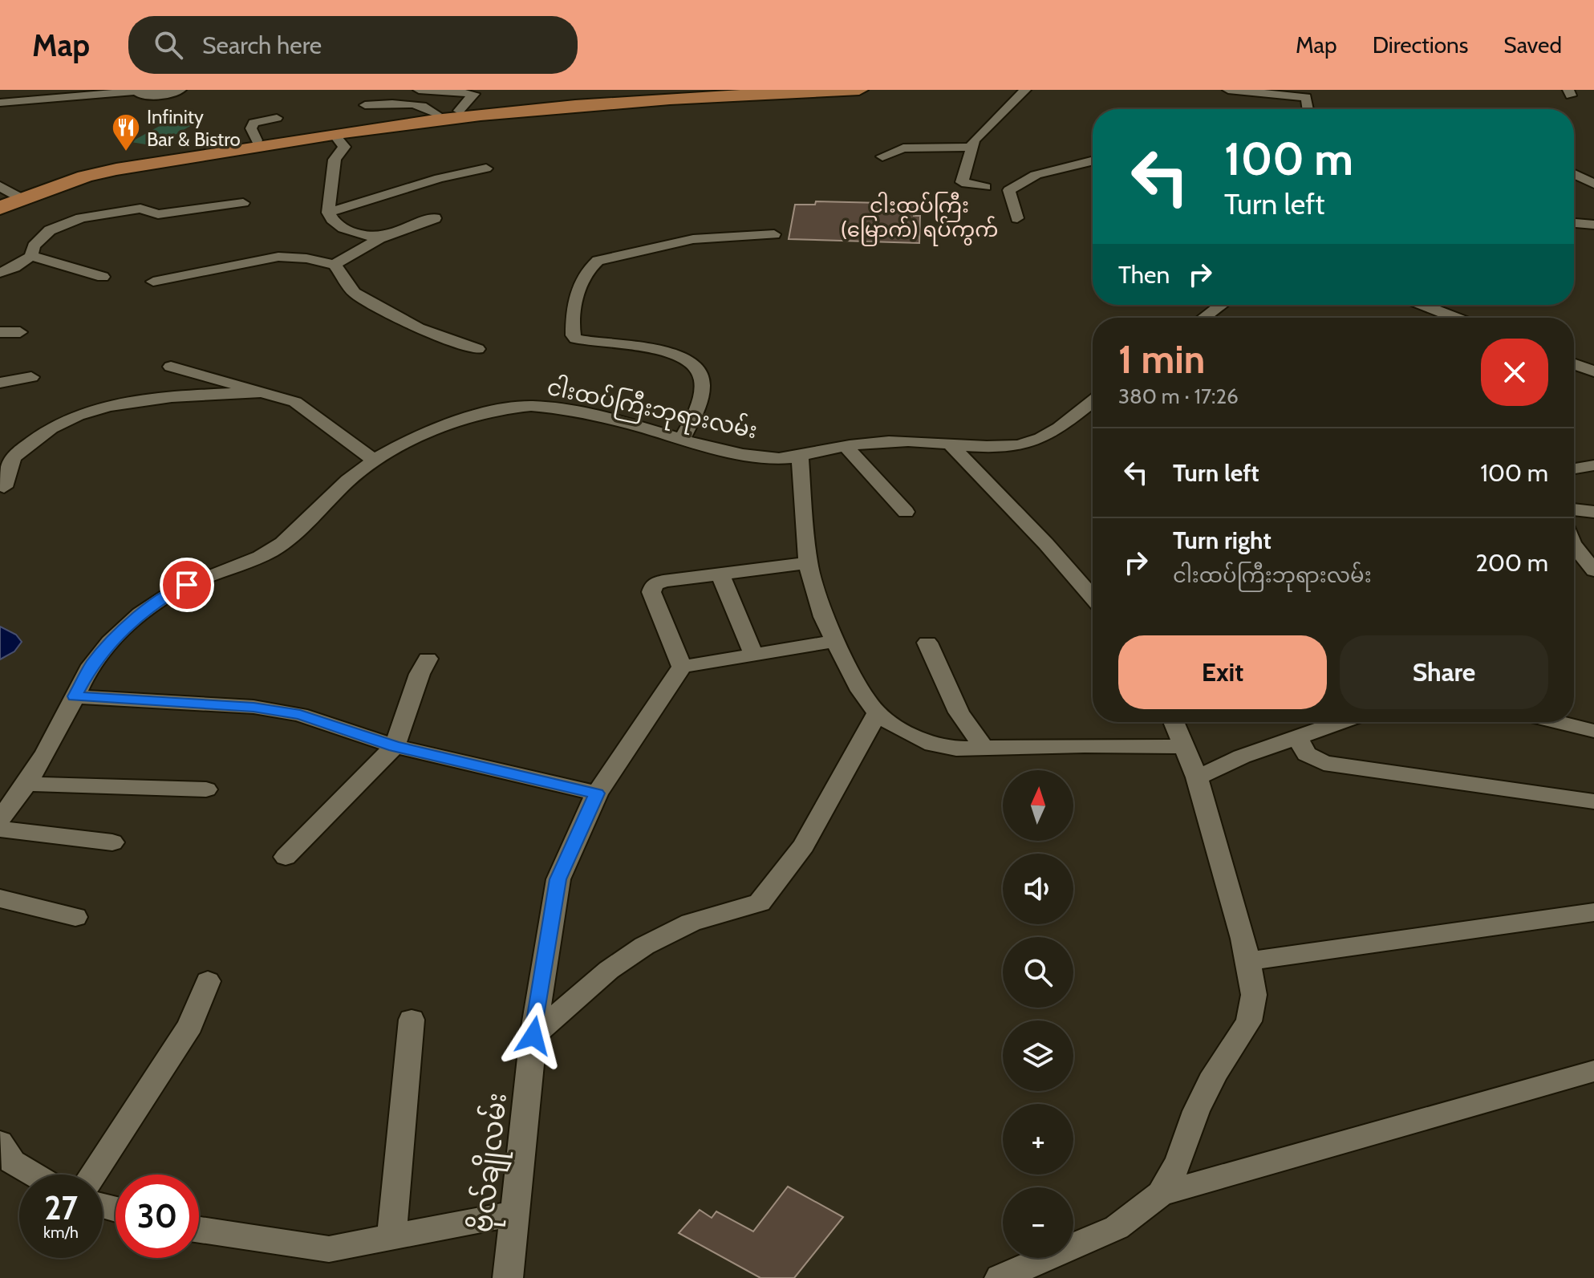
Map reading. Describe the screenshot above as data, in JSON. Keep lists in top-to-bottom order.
{
  "streets": {
    "street": ["ငါးထပ်ကြီးဘုရားလမ်း", "ဗိုလ်ချိုလမ်း"]
  },
  "districts": ["ငါးထပ်ကြီး (မြောက်) ရပ်ကွက်"],
  "places": {
    "restaurant": ["Infinity Bar & Bistro"]
  },
  "north": "top",
  "page": {
    "header": "Map",
    "search": "Search here",
    "nav": ["Map", "Directions", "Saved"],
    "turn": ["100 m", "Turn left"],
    "then": "Then",
    "heading": ["1 min", "380 m · 17:26"],
    "list": [
      {
        "name": "Turn left",
        "value": "100 m"
      },
      {
        "name": "Turn right",
        "note": "ငါးထပ်ကြီးဘုရားလမ်း",
        "value": "200 m"
      }
    ],
    "buttons": ["Exit", "Share"],
    "map_buttons": ["+", "−"],
    "speed": "27 km/h",
    "limit": "30"
  }
}
